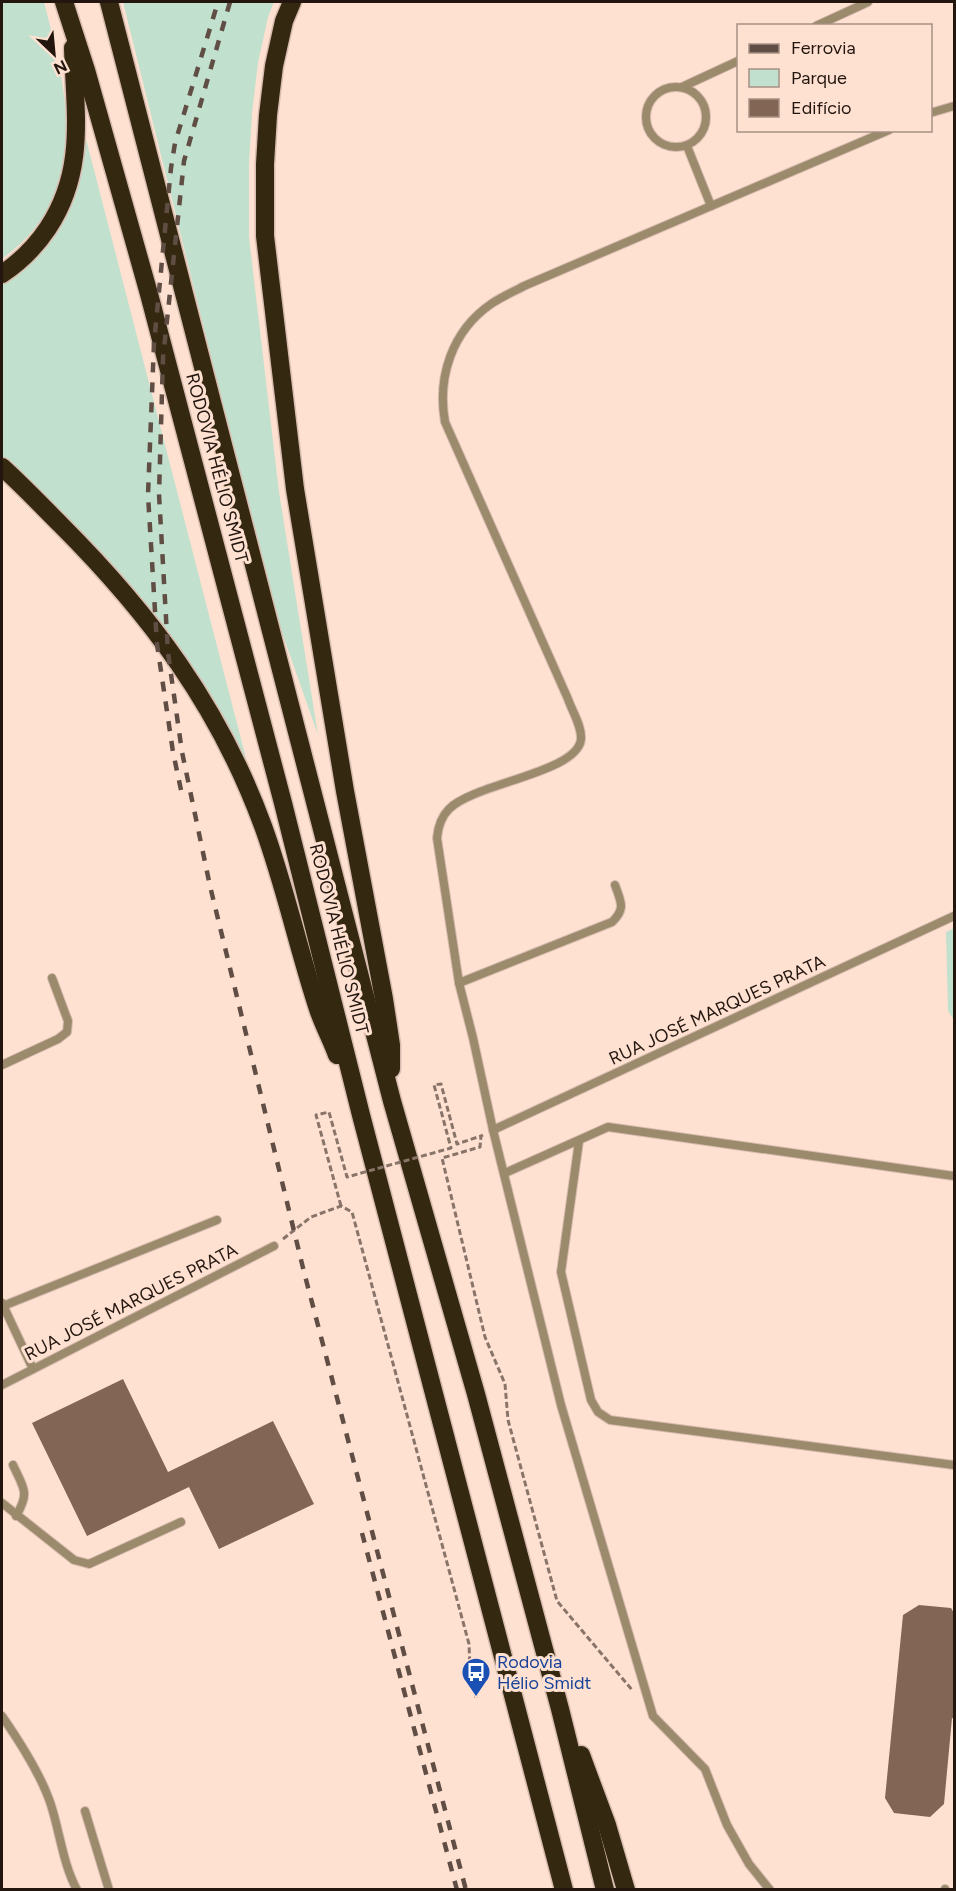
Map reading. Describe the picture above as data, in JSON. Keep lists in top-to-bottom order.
{
  "streets": {
    "highway": ["RODOVIA HÉLIO SMIDT"],
    "lane": ["RUA JOSÉ MARQUES PRATA"]
  },
  "places": {
    "bus stop": ["Rodovia Hélio Smidt"]
  },
  "legend": ["Ferrovia", "Parque", "Edifício"],
  "north": "bottom right"
}
